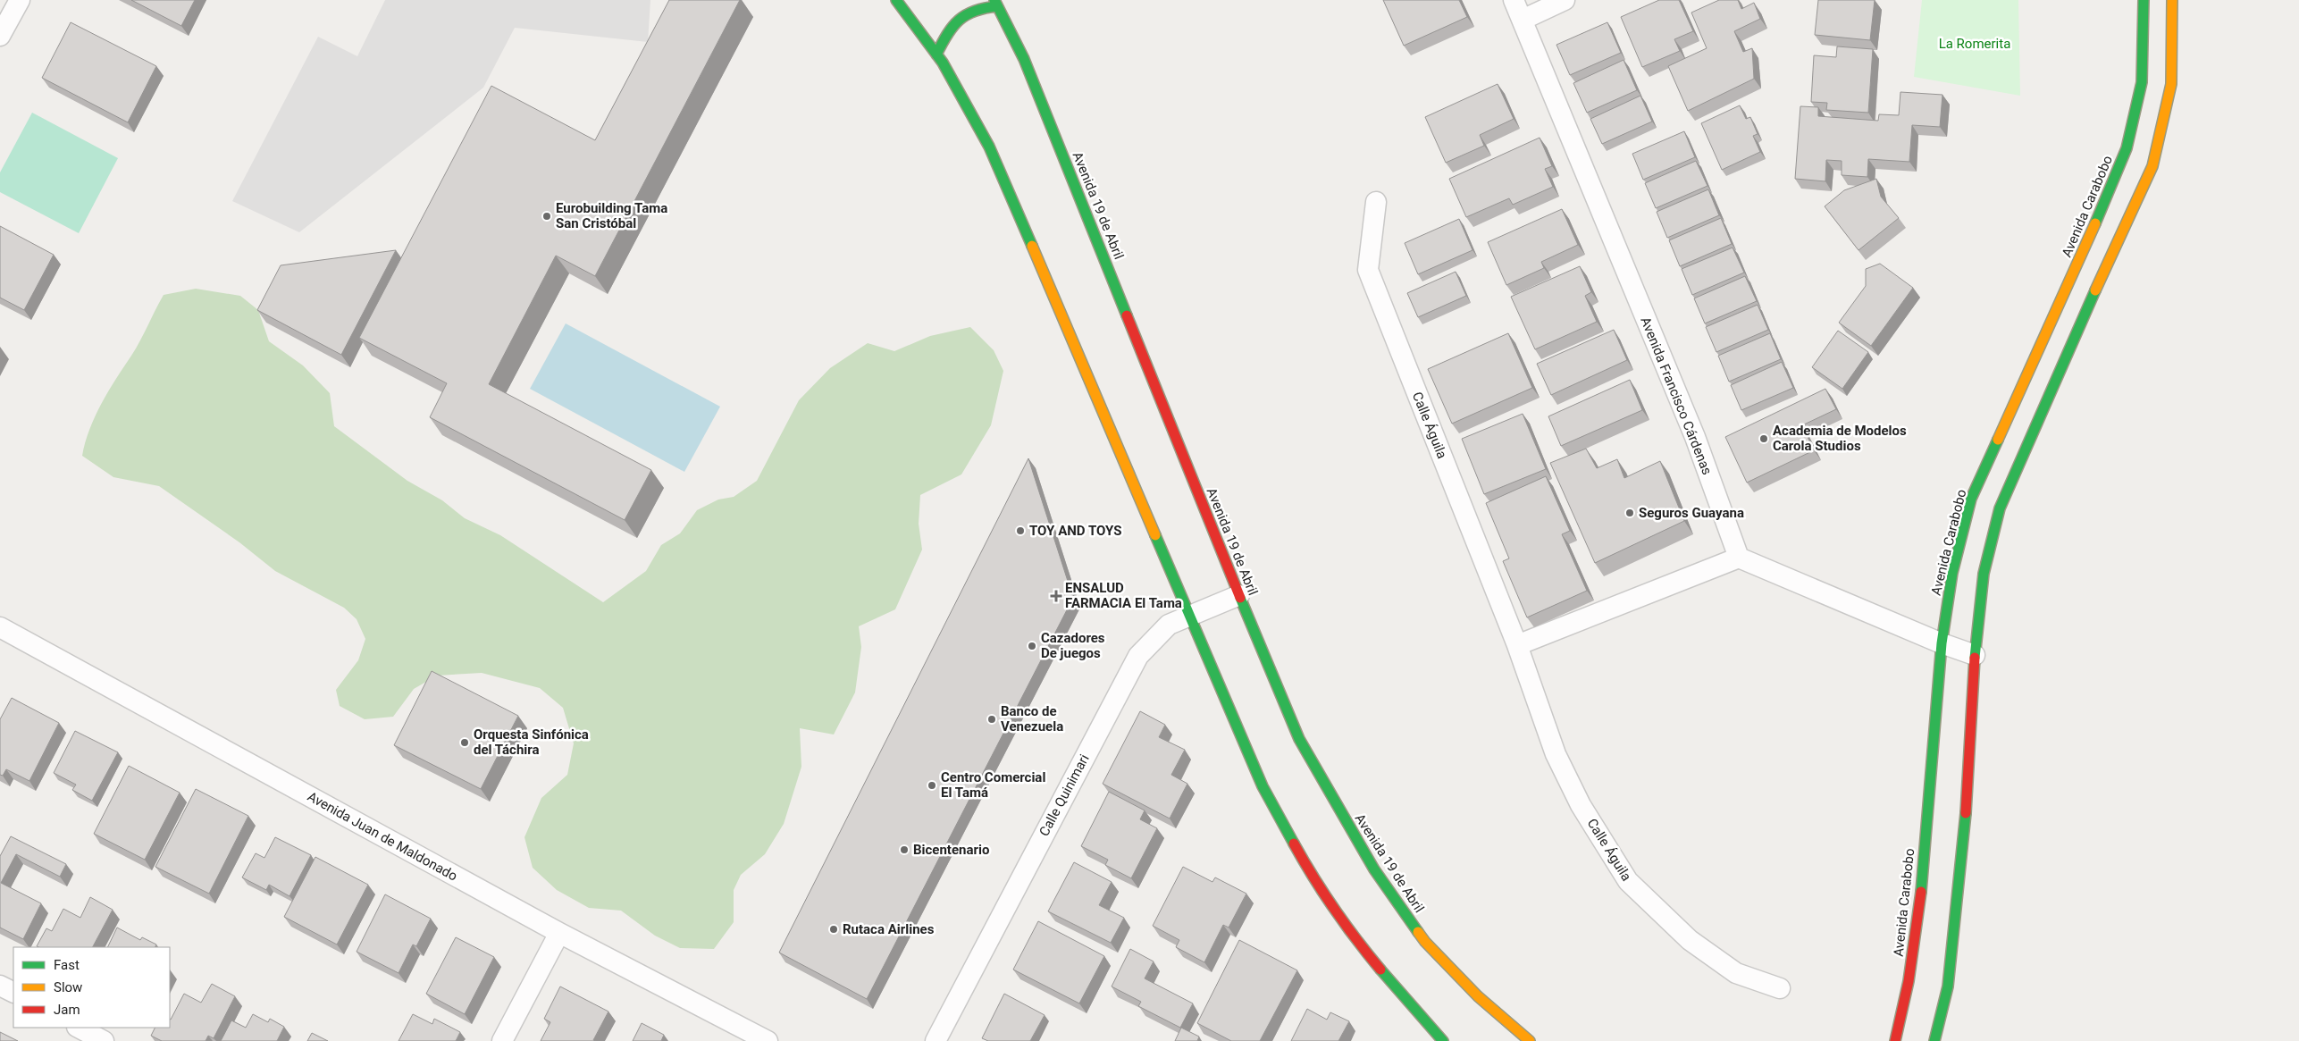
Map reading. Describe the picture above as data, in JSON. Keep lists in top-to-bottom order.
{
  "streets": {
    "main road": ["Avenida 19 de Abril", "Avenida Carabobo"],
    "street": [
      "Avenida Francisco Cárdenas",
      "Calle Águila",
      "Calle Quinimari",
      "Avenida Juan de Maldonado"
    ]
  },
  "crossings": [
    ["Avenida 19 de Abril", "Calle Quinimari"]
  ],
  "parks": ["La Romerita"],
  "places": {
    "other": [
      "Eurobuilding Tama San Cristóbal",
      "Academia de Modelos Carola Studios",
      "Seguros Guayana",
      "TOY AND TOYS",
      "Cazadores De juegos",
      "Banco de Venezuela",
      "Orquesta Sinfónica del Táchira",
      "Centro Comercial El Tamá",
      "Bicentenario",
      "Rutaca Airlines"
    ],
    "health": ["ENSALUD FARMACIA El Tama"]
  },
  "legend": ["Fast", "Slow", "Jam"]
}
